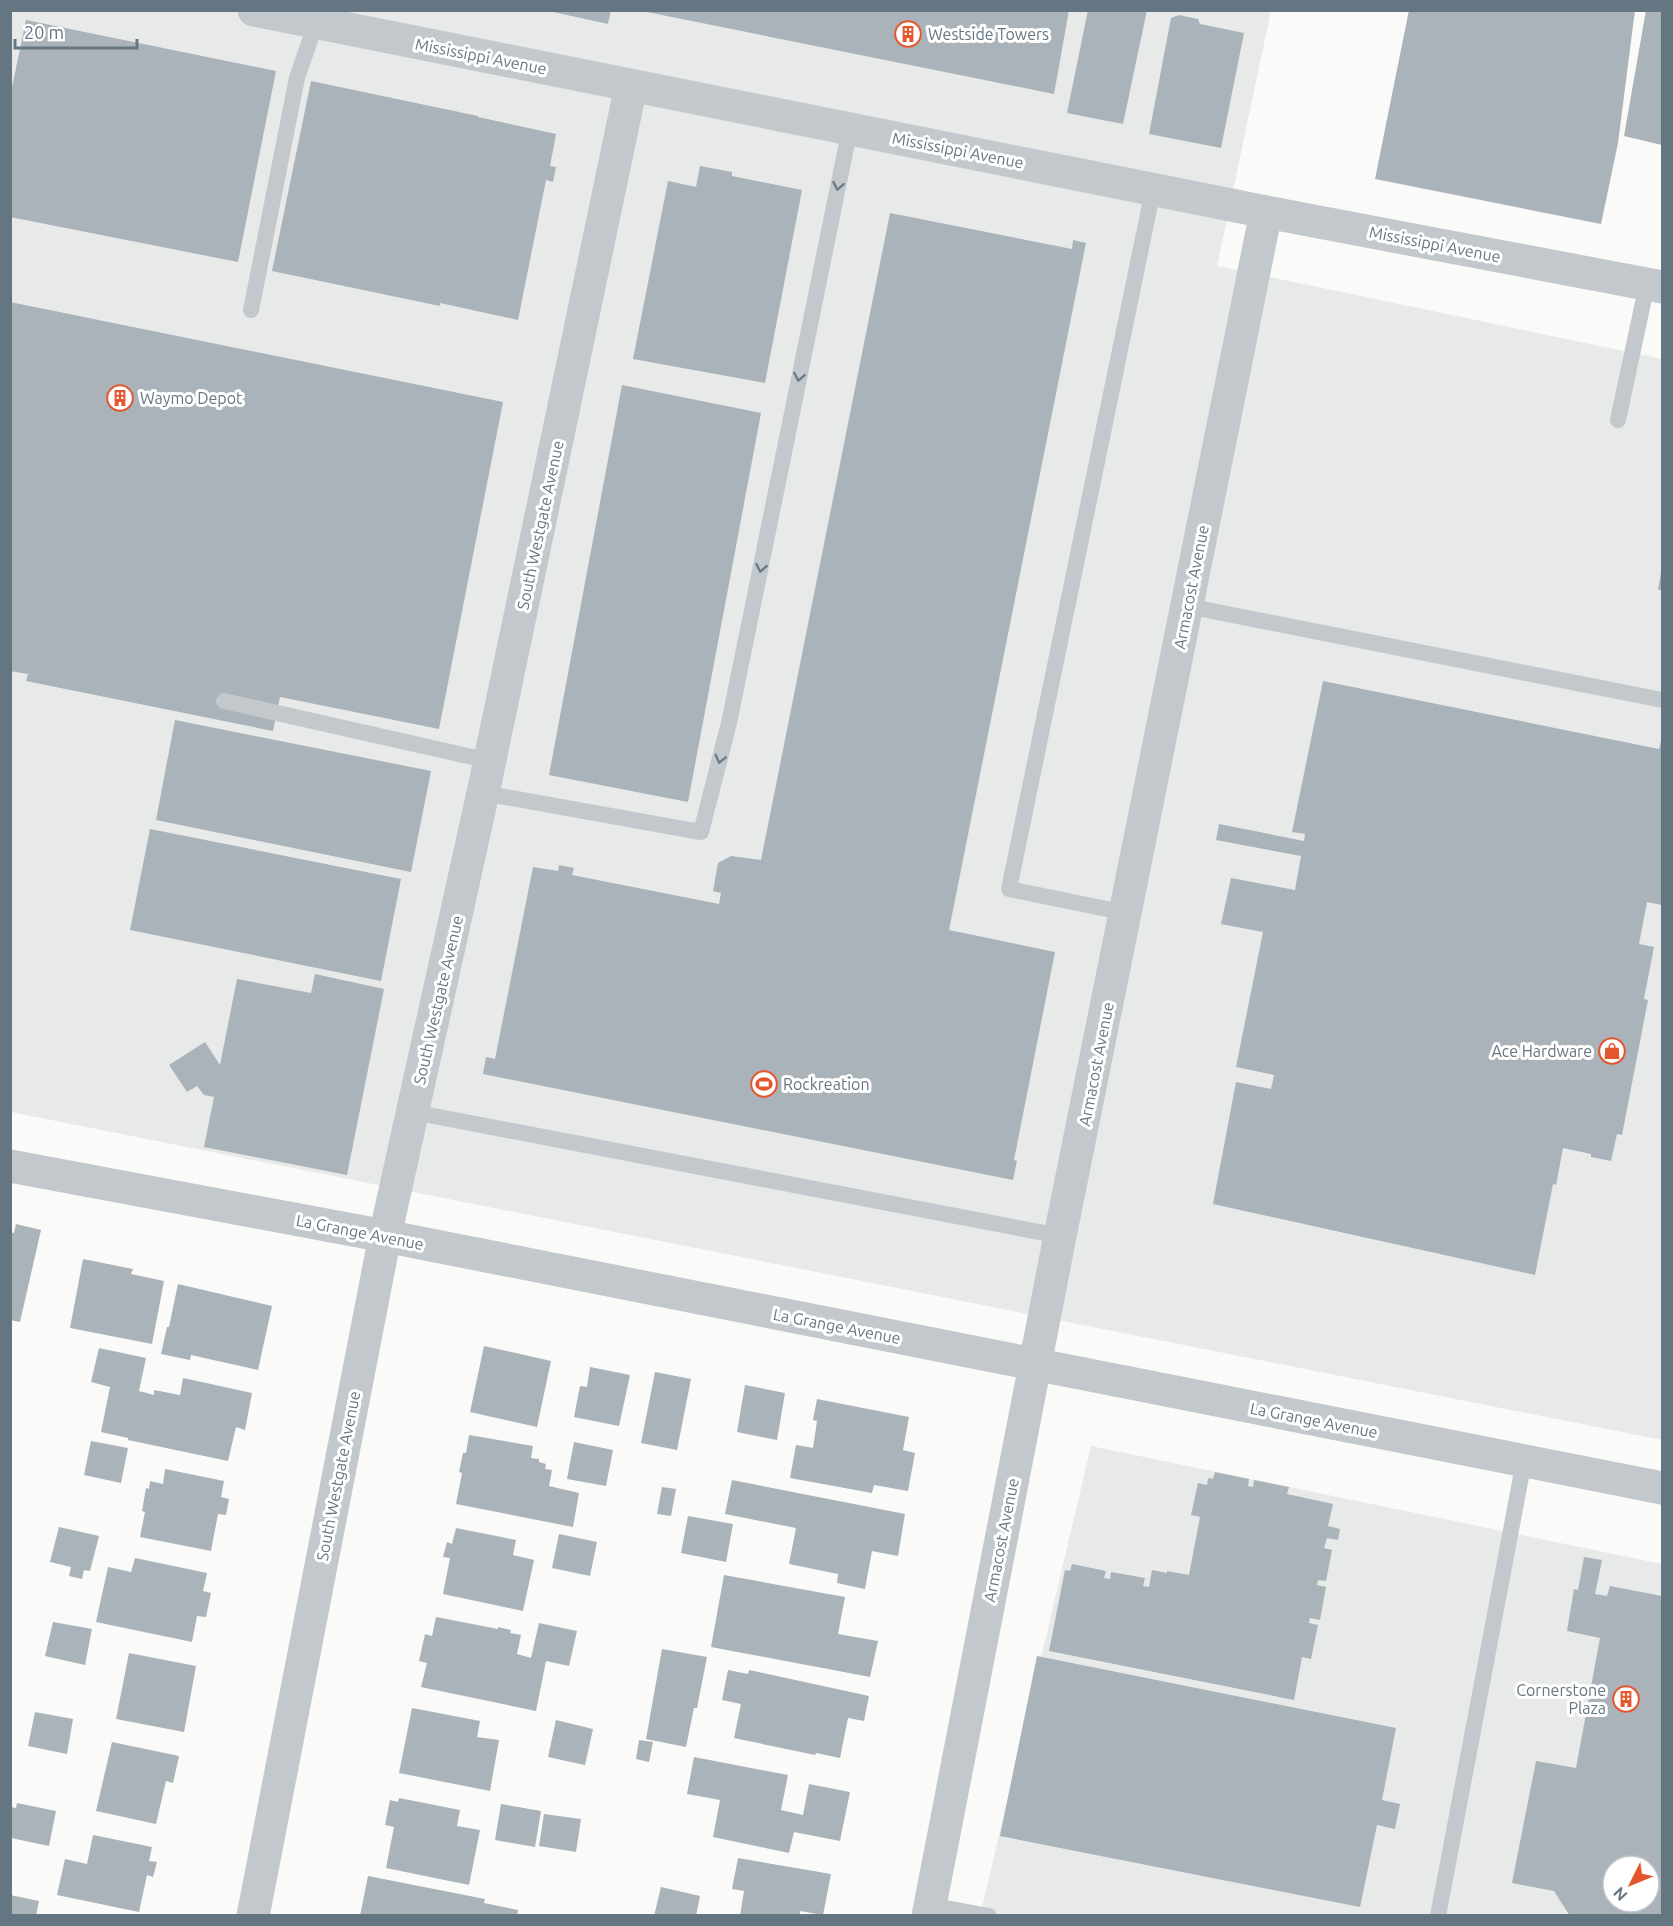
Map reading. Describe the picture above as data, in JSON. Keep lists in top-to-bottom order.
{
  "streets": {
    "street": [
      "Mississippi Avenue",
      "South Westgate Avenue",
      "Armacost Avenue",
      "La Grange Avenue"
    ]
  },
  "crossings": [
    ["Mississippi Avenue", "South Westgate Avenue"],
    ["Mississippi Avenue", "Armacost Avenue"],
    ["South Westgate Avenue", "La Grange Avenue"],
    ["Armacost Avenue", "La Grange Avenue"]
  ],
  "places": {
    "building": ["Westside Towers", "Waymo Depot", "Cornerstone Plaza"],
    "shop": ["Ace Hardware"],
    "sports": ["Rockreation"]
  },
  "scale_bar": "20 m",
  "north": "bottom left"
}
